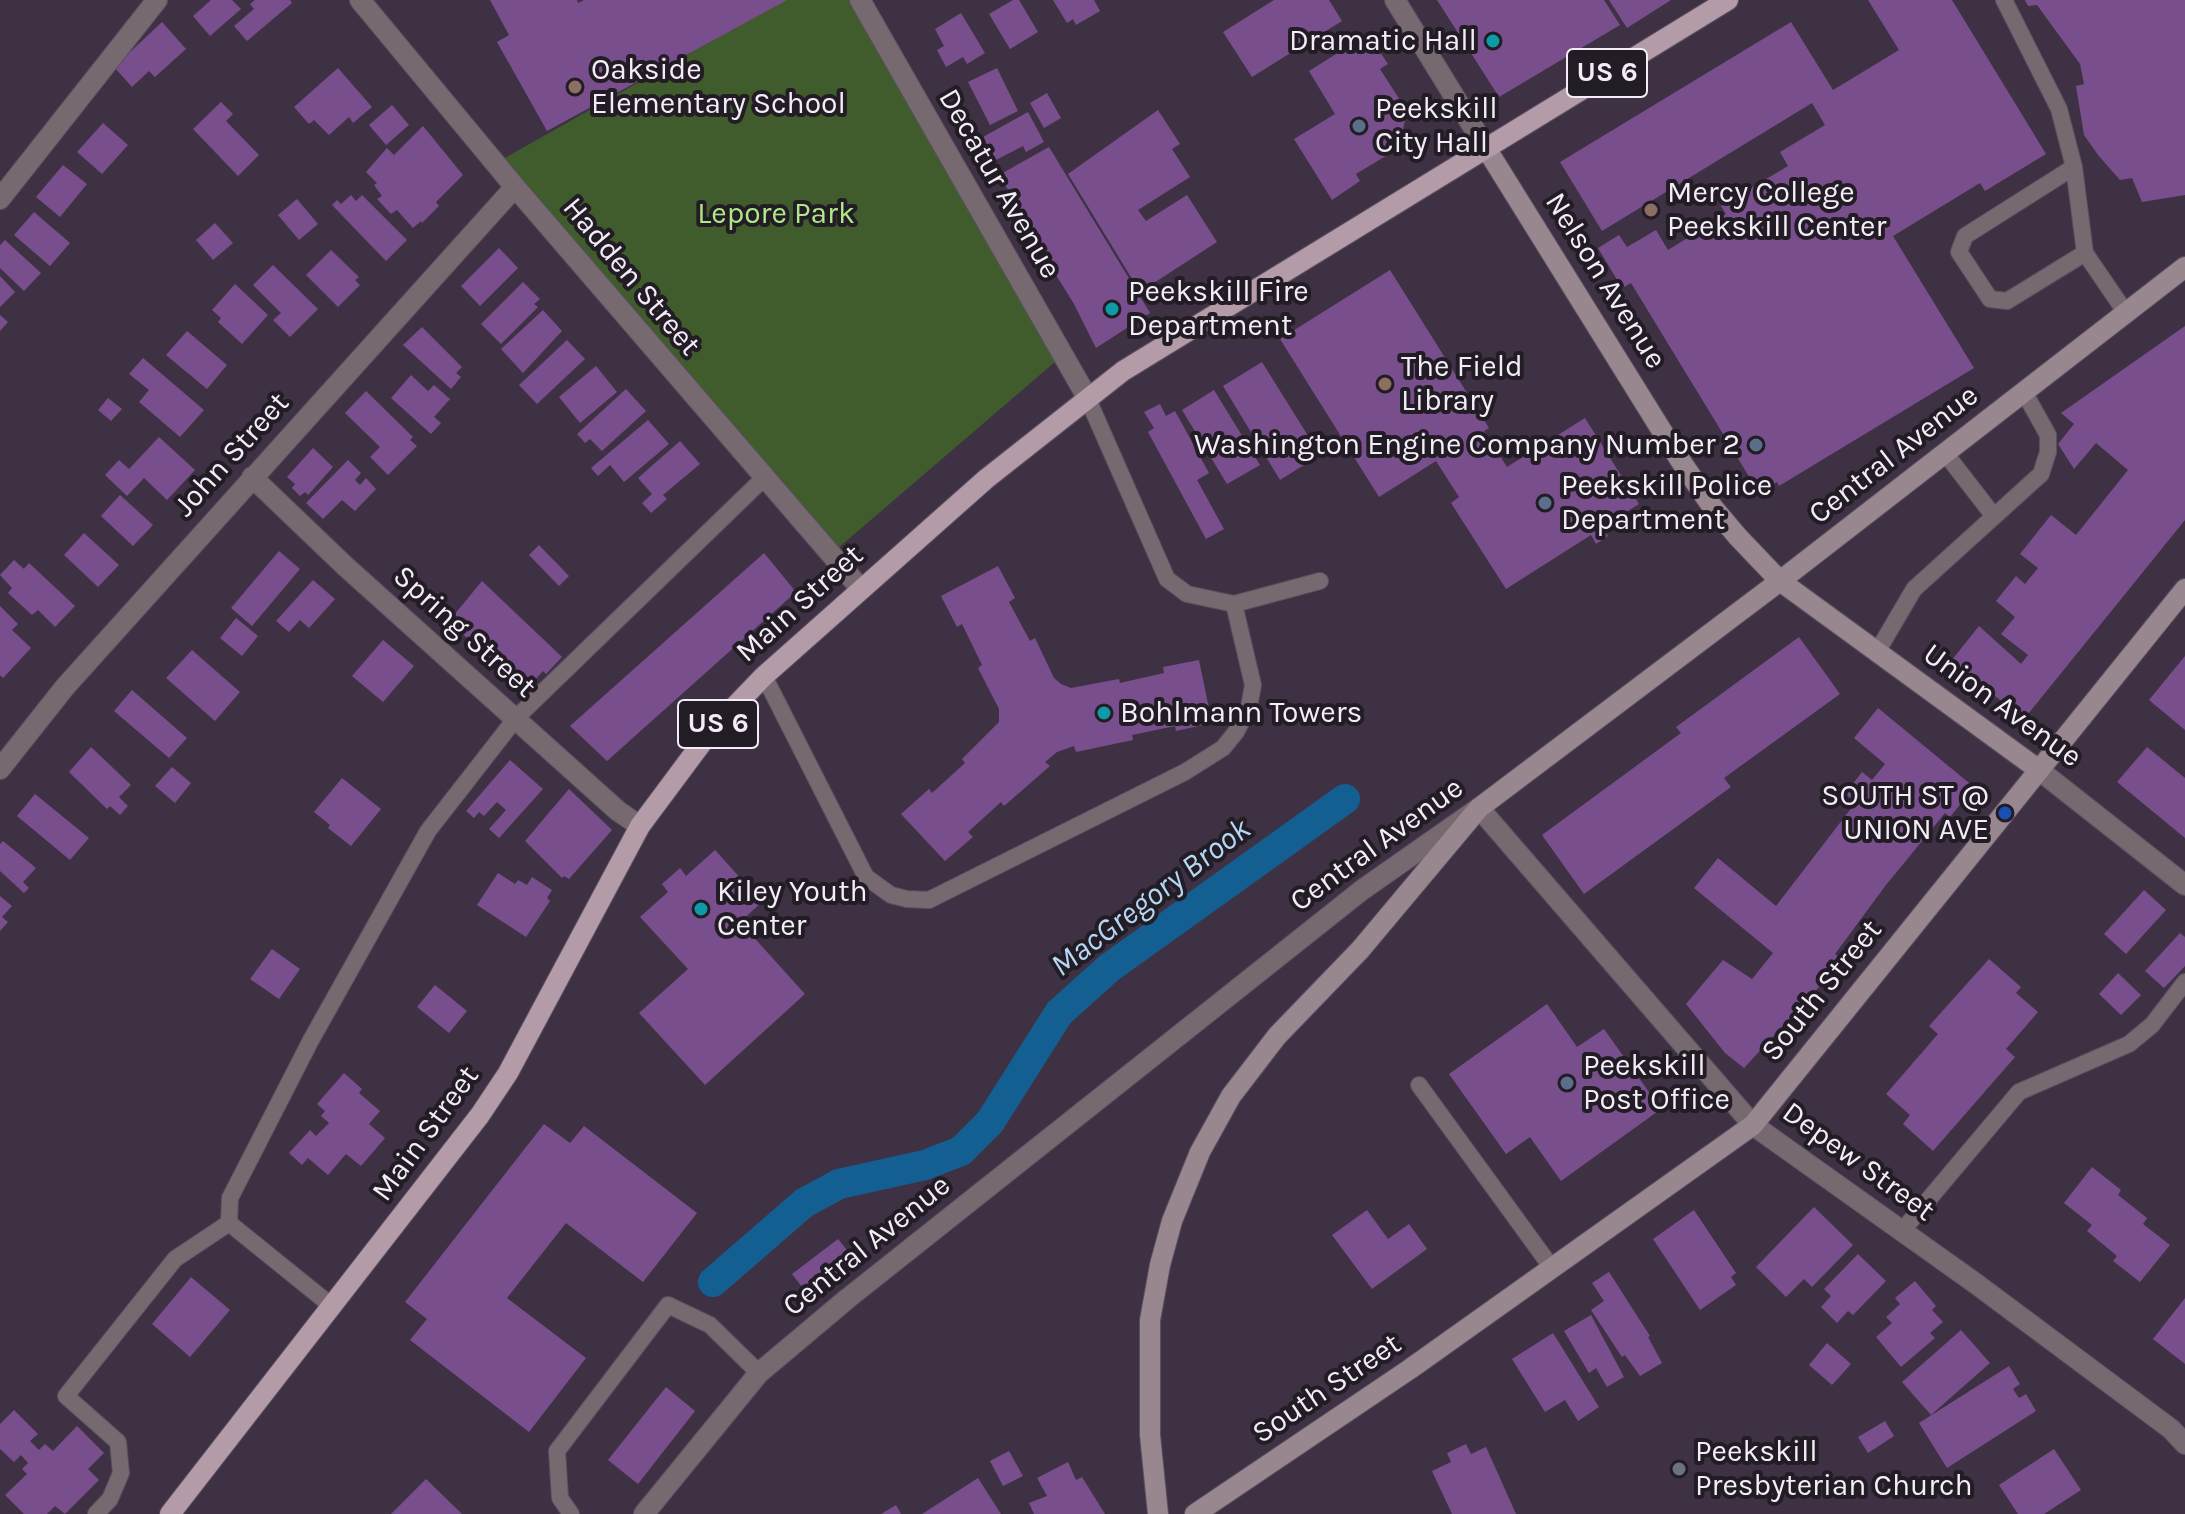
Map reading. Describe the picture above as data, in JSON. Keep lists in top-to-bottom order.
{
  "streets": {
    "main road": ["US 6", "Main Street"],
    "street": [
      "Decatur Avenue",
      "Hadden Street",
      "Nelson Avenue",
      "John Street",
      "Central Avenue",
      "Spring Street",
      "Union Avenue",
      "South Street",
      "Depew Street"
    ]
  },
  "crossings": [
    ["Decatur Avenue", "Main Street"],
    ["Hadden Street", "John Street"],
    ["Hadden Street", "Main Street"],
    ["Nelson Avenue", "Central Avenue"],
    ["Nelson Avenue", "Main Street"],
    ["Nelson Avenue", "Union Avenue"],
    ["John Street", "Spring Street"],
    ["Central Avenue", "Union Avenue"],
    ["Central Avenue", "Depew Street"],
    ["Main Street", "Spring Street"],
    ["Union Avenue", "South Street"],
    ["South Street", "Depew Street"]
  ],
  "water": ["MacGregory Brook"],
  "parks": ["Lepore Park"],
  "places": [
    "Dramatic Hall",
    "Oakside Elementary School",
    "Peekskill City Hall",
    "Mercy College Peekskill Center",
    "Peekskill Fire Department",
    "The Field Library",
    "Washington Engine Company Number 2",
    "Peekskill Police Department",
    "Bohlmann Towers",
    "SOUTH ST @ UNION AVE",
    "Kiley Youth Center",
    "Peekskill Post Office",
    "Peekskill Presbyterian Church"
  ]
}
